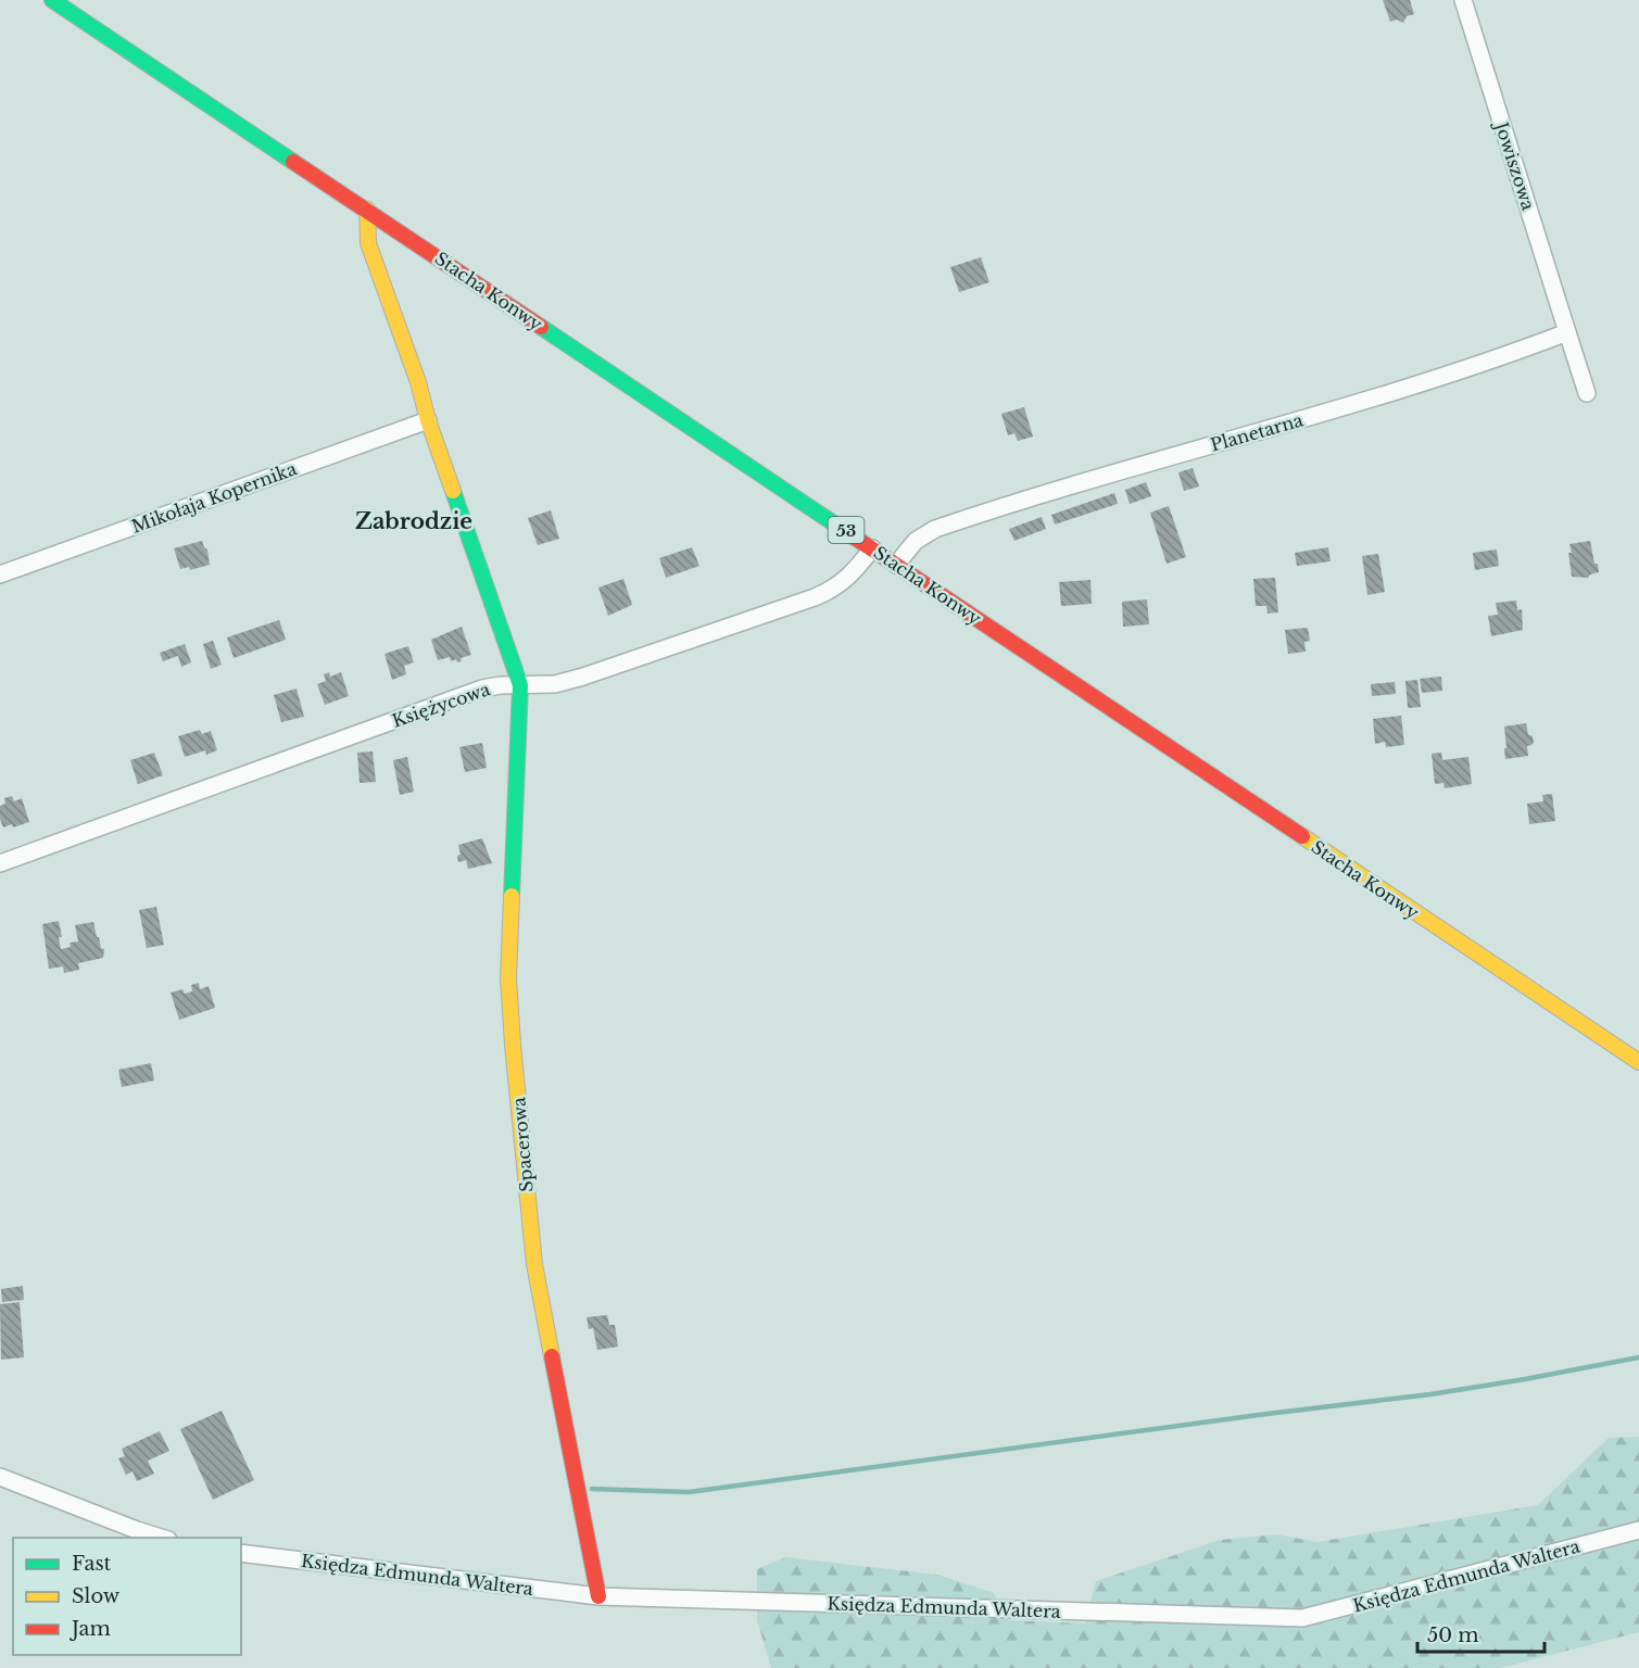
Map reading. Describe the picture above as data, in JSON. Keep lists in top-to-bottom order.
{
  "streets": {
    "main road": ["Stacha Konwy", "53", "Spacerowa"],
    "street": [
      "Jowiszowa",
      "Planetarna",
      "Mikołaja Kopernika",
      "Księżycowa",
      "Księdza Edmunda Waltera"
    ]
  },
  "crossings": [
    ["Jowiszowa", "Planetarna"],
    ["Stacha Konwy", "Planetarna"],
    ["Stacha Konwy", "Księżycowa"],
    ["Księżycowa", "Spacerowa"],
    ["Spacerowa", "Księdza Edmunda Waltera"]
  ],
  "districts": ["Zabrodzie"],
  "legend": ["Fast", "Slow", "Jam"],
  "scale_bar": "50 m"
}
